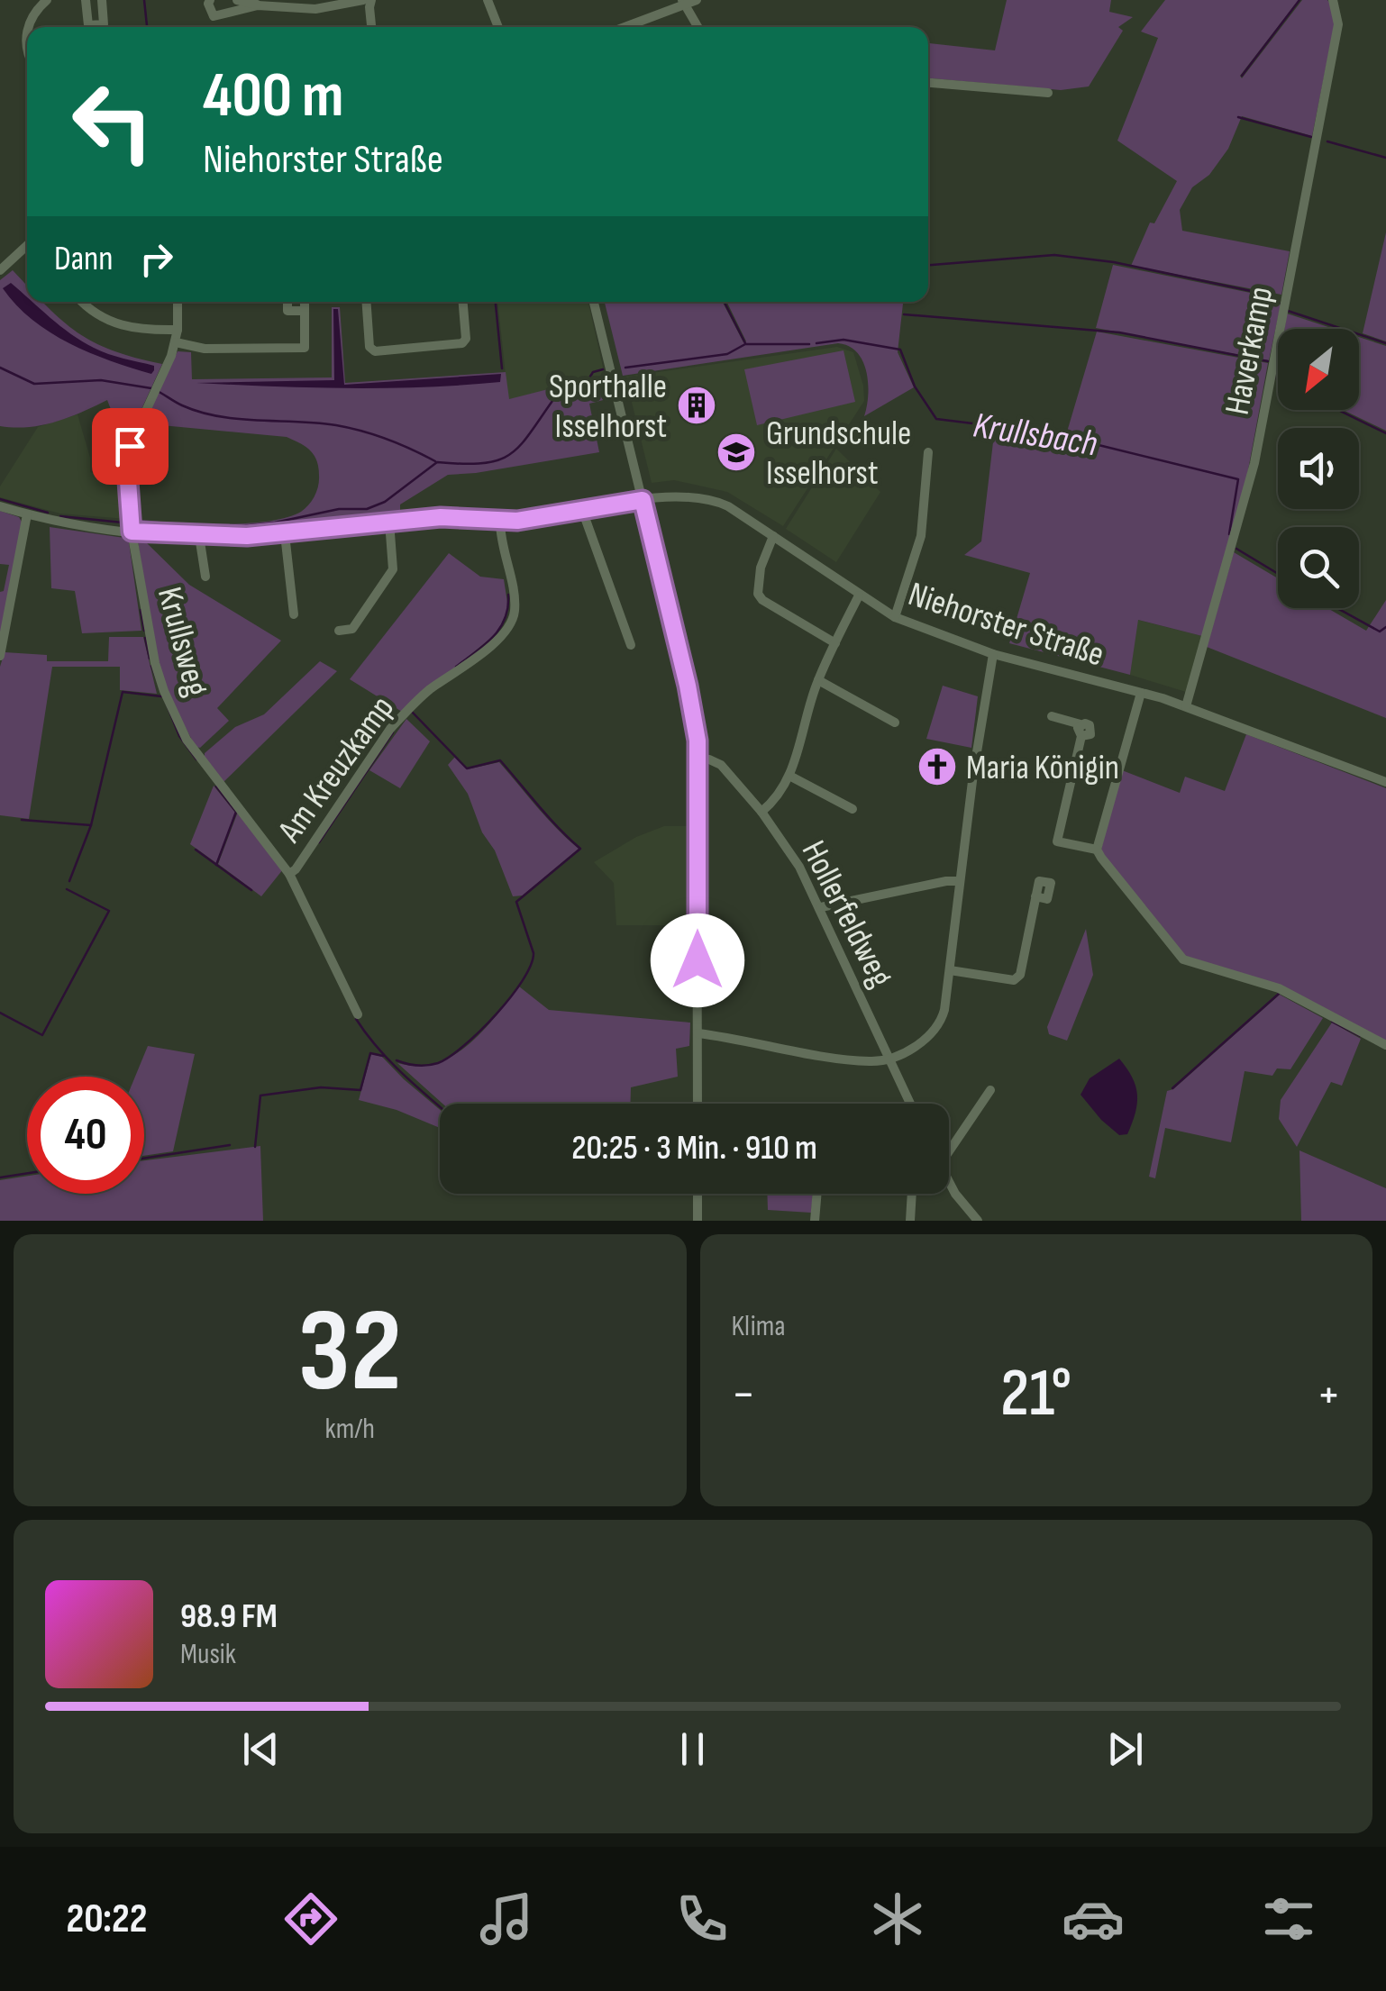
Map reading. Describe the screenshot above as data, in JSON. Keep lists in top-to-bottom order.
{
  "streets": {
    "street": [
      "Haverkamp",
      "Niehorster Straße",
      "Krullsweg",
      "Am Kreuzkamp",
      "Hollerfeldweg"
    ]
  },
  "crossings": [
    ["Haverkamp", "Niehorster Straße"],
    ["Niehorster Straße", "Krullsweg"],
    ["Niehorster Straße", "Am Kreuzkamp"],
    ["Krullsweg", "Am Kreuzkamp"]
  ],
  "water": ["Krullsbach"],
  "places": {
    "building": ["Sporthalle Isselhorst"],
    "school or university": ["Grundschule Isselhorst"],
    "church": ["Maria Königin"]
  },
  "north": "bottom left",
  "page": {
    "turn": ["400 m", "Niehorster Straße"],
    "then": "Dann",
    "limit": "40",
    "trip": "20:25 · 3 Min. · 910 m",
    "tile": [
      ["32", "km/h"],
      "Klima"
    ],
    "heat": ["−", "21°", "+"],
    "song": ["98.9 FM", "Musik"],
    "tabs": "20:22"
  }
}
